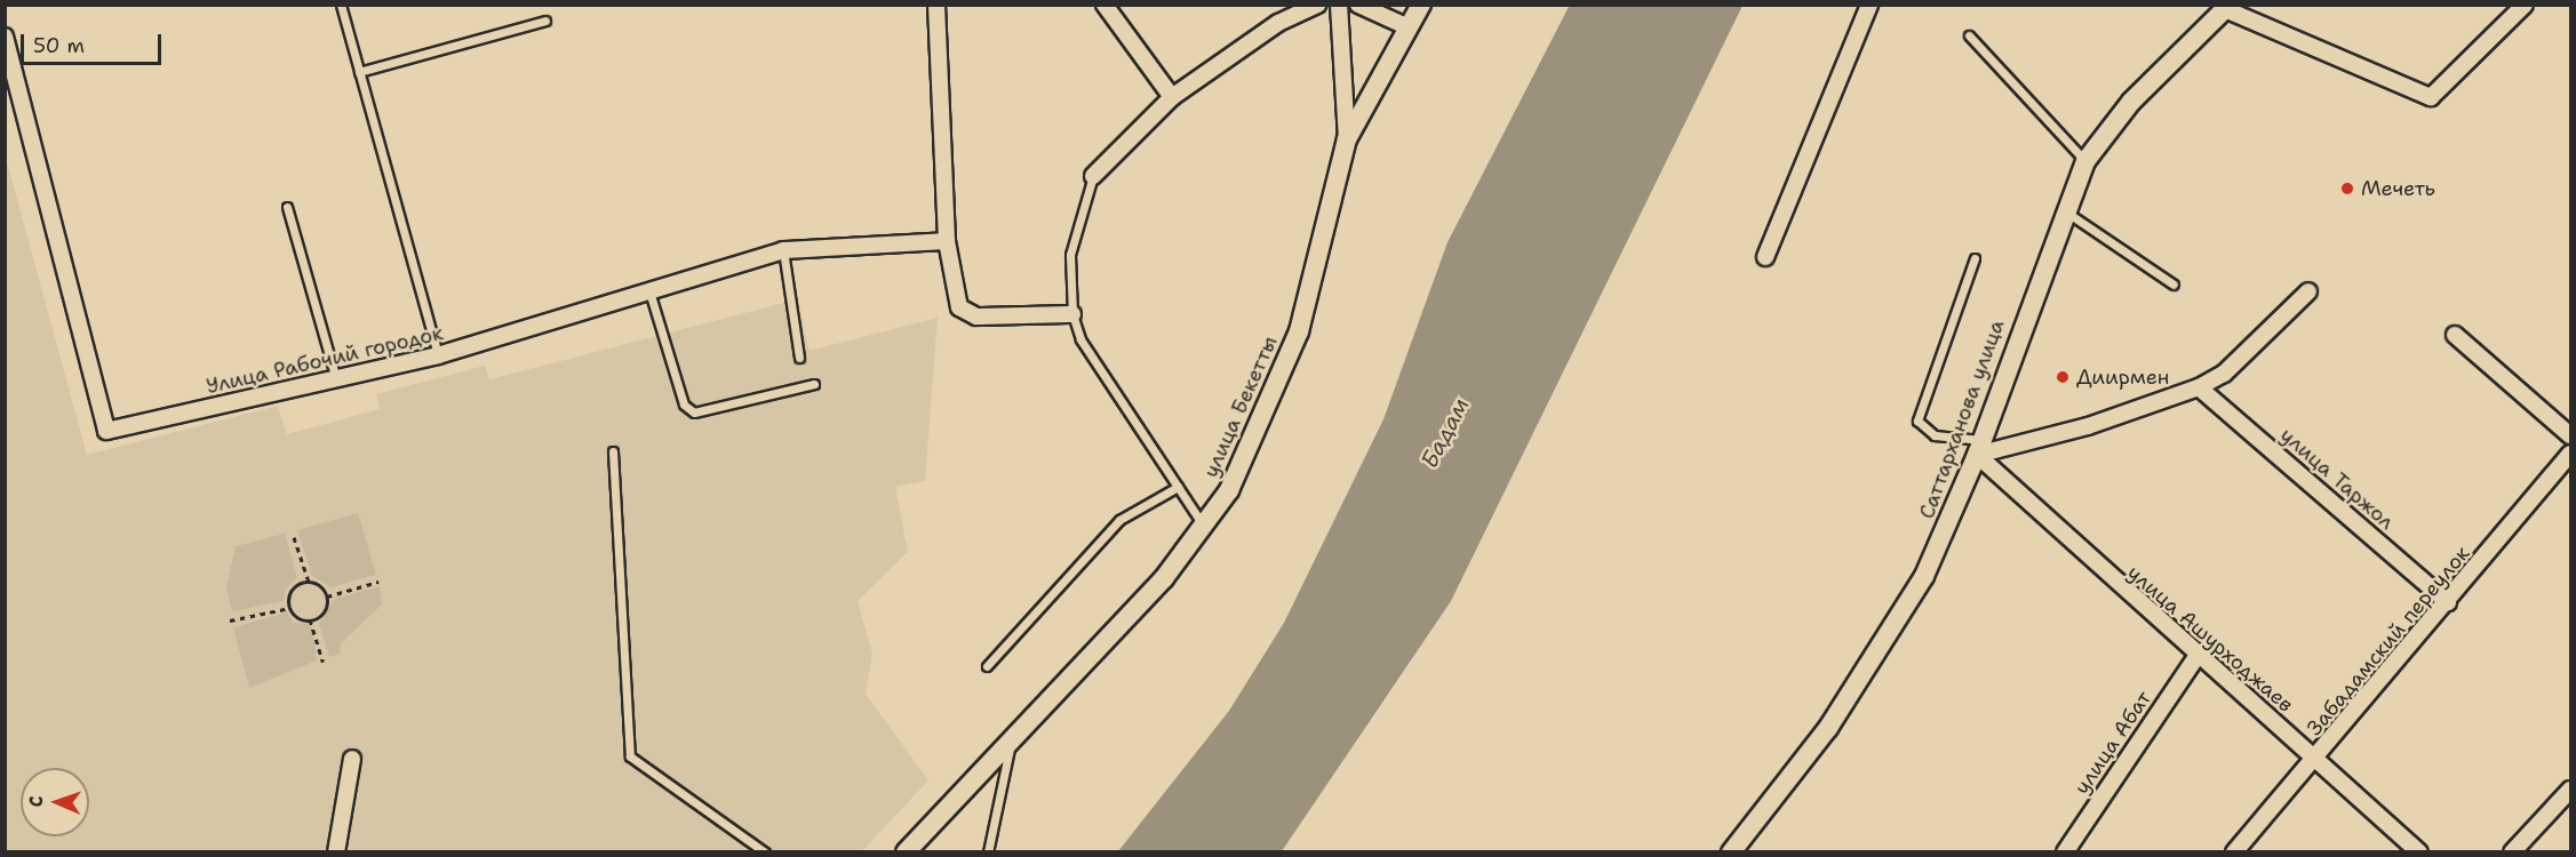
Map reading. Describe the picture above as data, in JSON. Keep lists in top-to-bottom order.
{
  "streets": {
    "street": [
      "Улица Рабочий городок",
      "улица Бекетты",
      "Саттарханова улица",
      "улица Таржол",
      "улица Ашурходжаев",
      "Забадамский переулок",
      "улица Абат"
    ]
  },
  "crossings": [
    ["Саттарханова улица", "улица Ашурходжаев"],
    ["улица Таржол", "Забадамский переулок"],
    ["улица Ашурходжаев", "Забадамский переулок"],
    ["улица Ашурходжаев", "улица Абат"]
  ],
  "water": ["Бадам"],
  "places": ["Мечеть", "Диирмен"],
  "scale_bar": "50 m",
  "north": "left"
}
